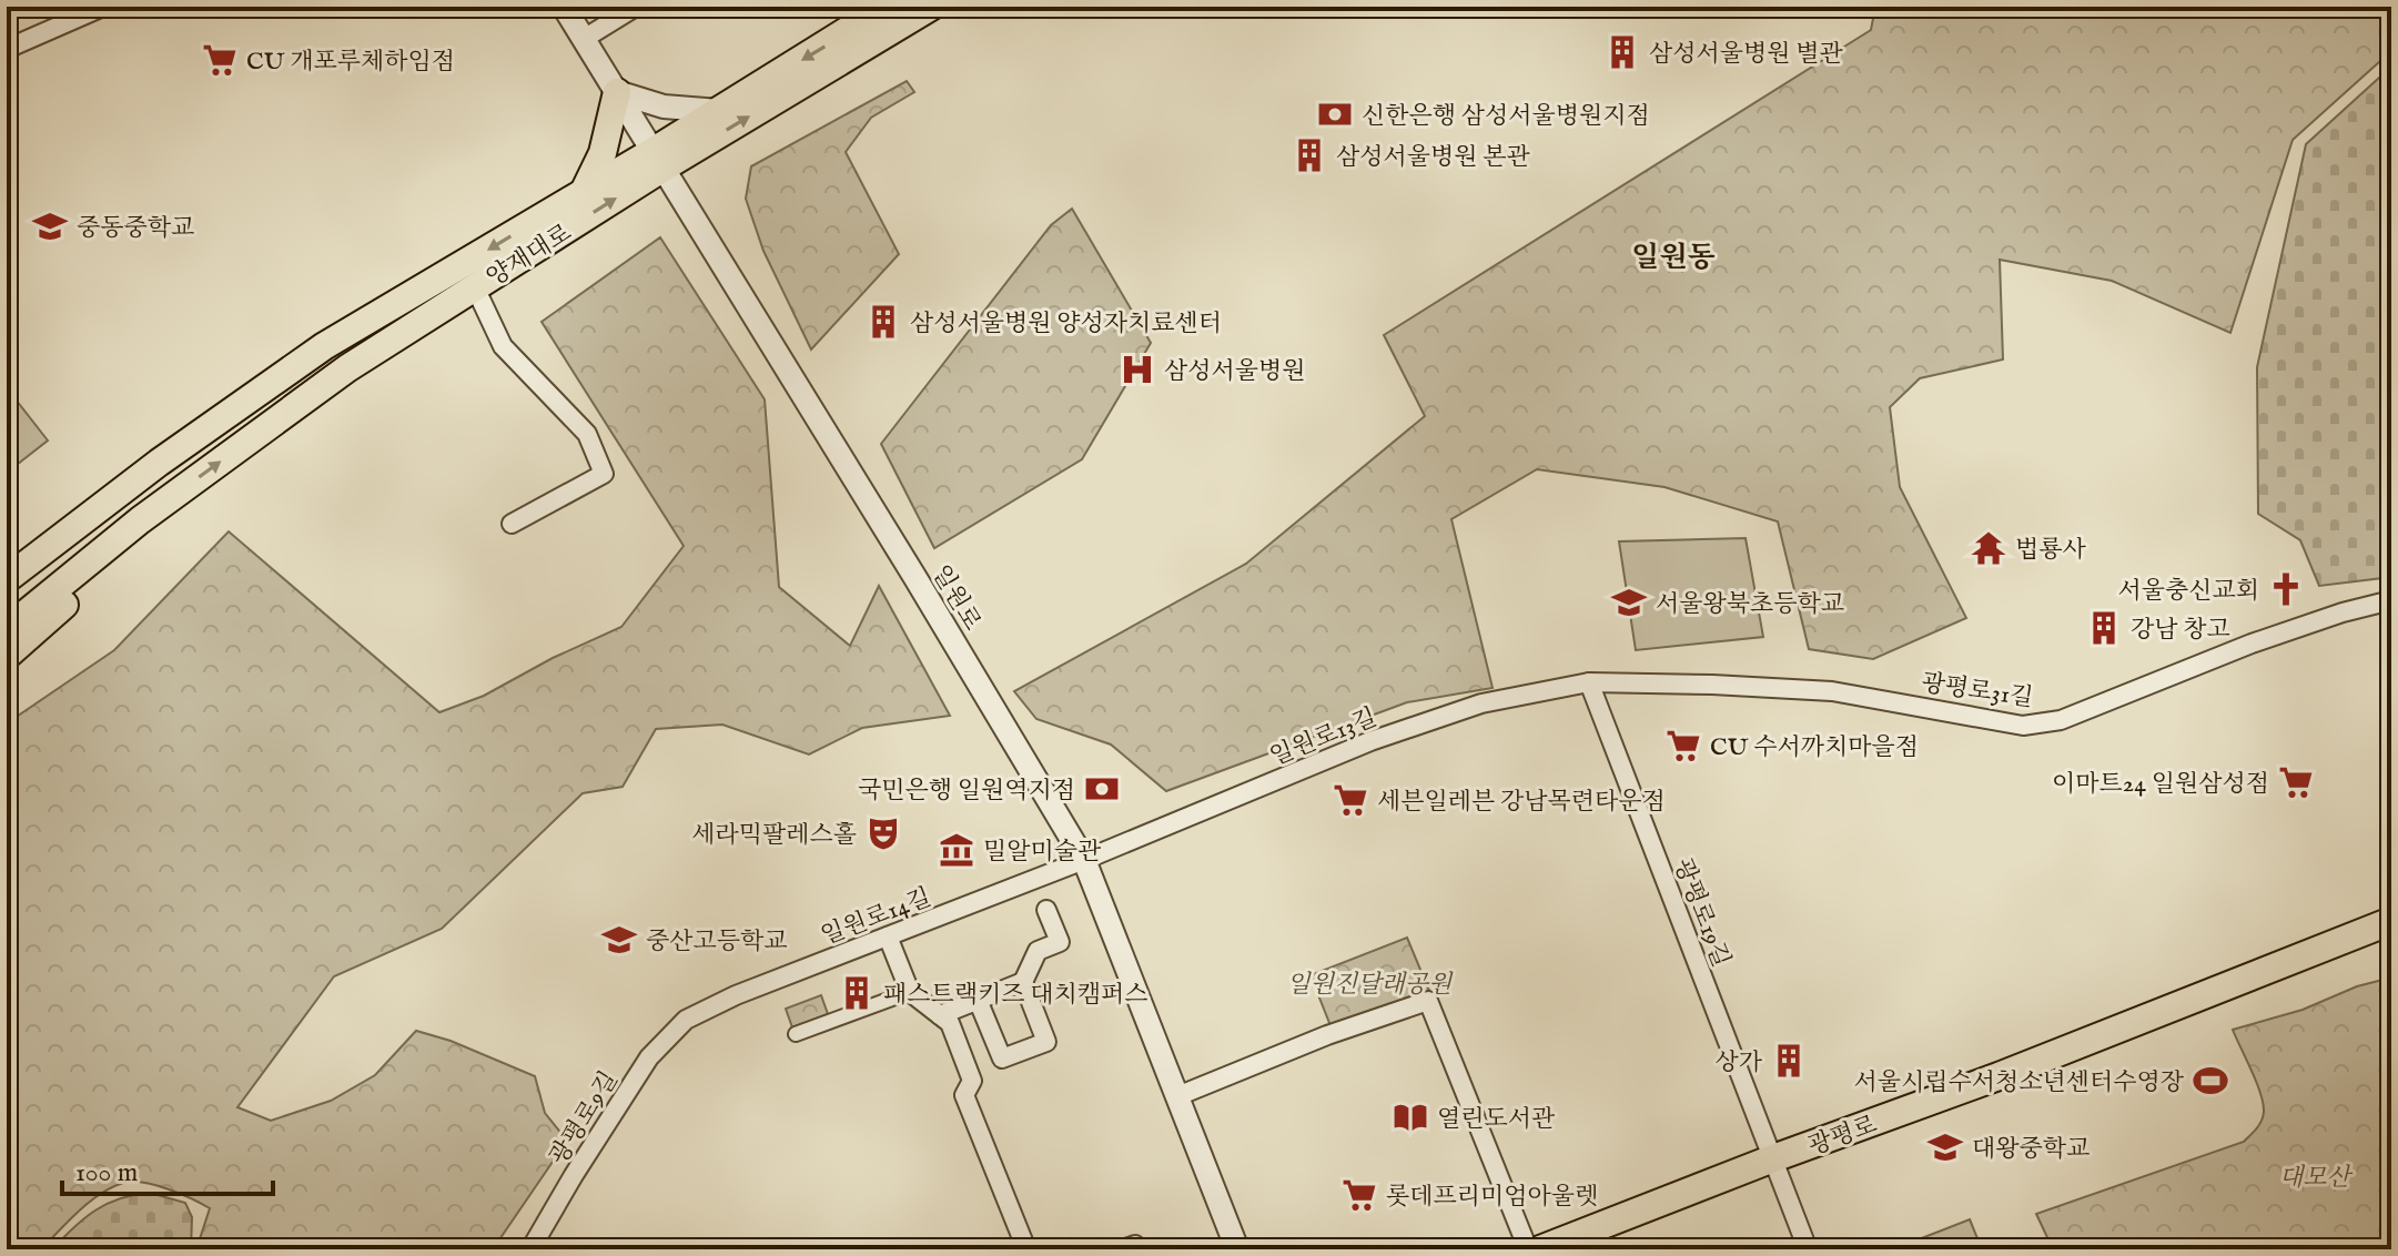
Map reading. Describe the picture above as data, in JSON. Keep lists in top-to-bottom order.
{
  "streets": {
    "main road": ["양재대로", "광평로"],
    "street": [
      "일원로",
      "광평로31길",
      "일원로13길",
      "광평로19길",
      "일원로14길",
      "광평로9길"
    ]
  },
  "crossings": [
    ["양재대로", "일원로"],
    ["일원로", "일원로13길"],
    ["일원로", "일원로14길"],
    ["광평로31길", "일원로13길"],
    ["광평로31길", "광평로19길"],
    ["일원로13길", "광평로19길"],
    ["일원로13길", "일원로14길"],
    ["광평로19길", "광평로"],
    ["일원로14길", "광평로9길"]
  ],
  "districts": ["일원동"],
  "parks": ["일원진달래공원", "대모산"],
  "places": {
    "building": [
      "삼성서울병원 별관",
      "삼성서울병원 본관",
      "삼성서울병원 양성자치료센터",
      "강남 창고",
      "패스트랙키즈 대치캠퍼스",
      "상가"
    ],
    "supermarket": [
      "CU 개포루체하임점",
      "CU 수서까치마을점",
      "이마트24 일원삼성점",
      "세븐일레븐 강남목련타운점",
      "롯데프리미엄아울렛"
    ],
    "bank": ["신한은행 삼성서울병원지점", "국민은행 일원역지점"],
    "school or university": [
      "중동중학교",
      "서울왕북초등학교",
      "중산고등학교",
      "대왕중학교"
    ],
    "hospital": ["삼성서울병원"],
    "temple": ["법룡사"],
    "church": ["서울충신교회"],
    "theatre": ["세라믹팔레스홀"],
    "museum": ["밀알미술관"],
    "sports": ["서울시립수서청소년센터수영장"],
    "library": ["열린도서관"]
  },
  "scale_bar": "100 m"
}
